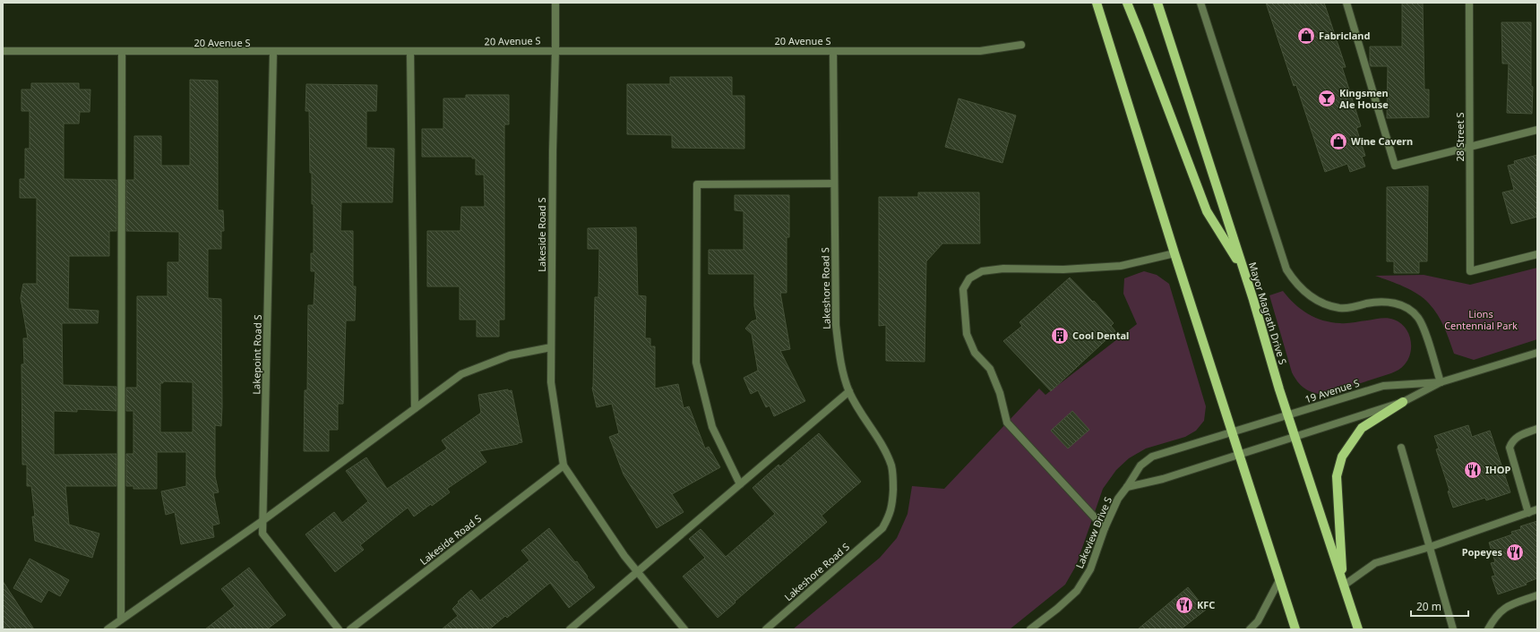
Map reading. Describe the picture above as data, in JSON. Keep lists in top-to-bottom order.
{
  "streets": {
    "main road": ["Mayor Magrath Drive S"],
    "street": [
      "20 Avenue S",
      "28 Street S",
      "Lakeside Road S",
      "Lakeshore Road S",
      "Lakepoint Road S",
      "19 Avenue S",
      "Lakeview Drive S"
    ]
  },
  "crossings": [
    ["20 Avenue S", "Lakeside Road S"],
    ["20 Avenue S", "Lakeshore Road S"],
    ["20 Avenue S", "Lakepoint Road S"],
    ["Mayor Magrath Drive S", "19 Avenue S"],
    ["19 Avenue S", "Lakeview Drive S"]
  ],
  "parks": ["Lions Centennial Park"],
  "places": {
    "shop": ["Fabricland", "Wine Cavern"],
    "bar": ["Kingsmen Ale House"],
    "building": ["Cool Dental"],
    "restaurant": ["IHOP", "Popeyes", "KFC"]
  },
  "scale_bar": "20 m"
}
